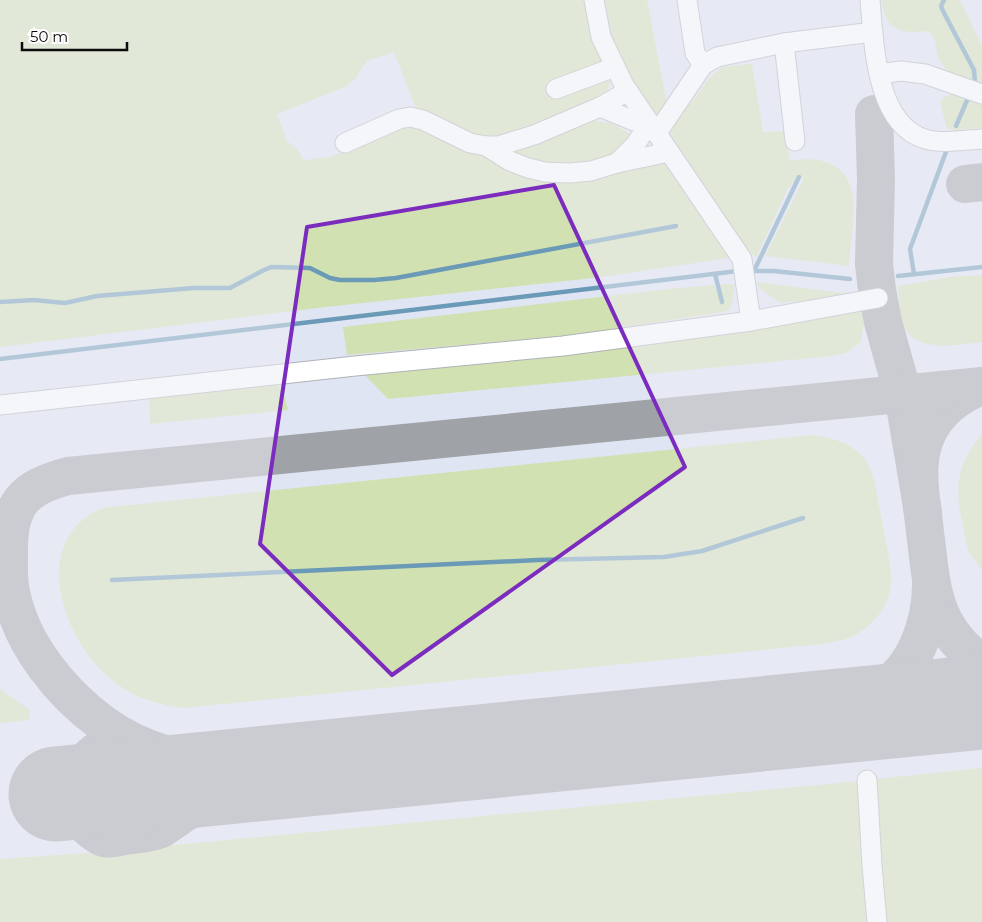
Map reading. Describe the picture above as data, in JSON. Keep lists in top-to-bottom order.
{
  "scale_bar": "50 m"
}
